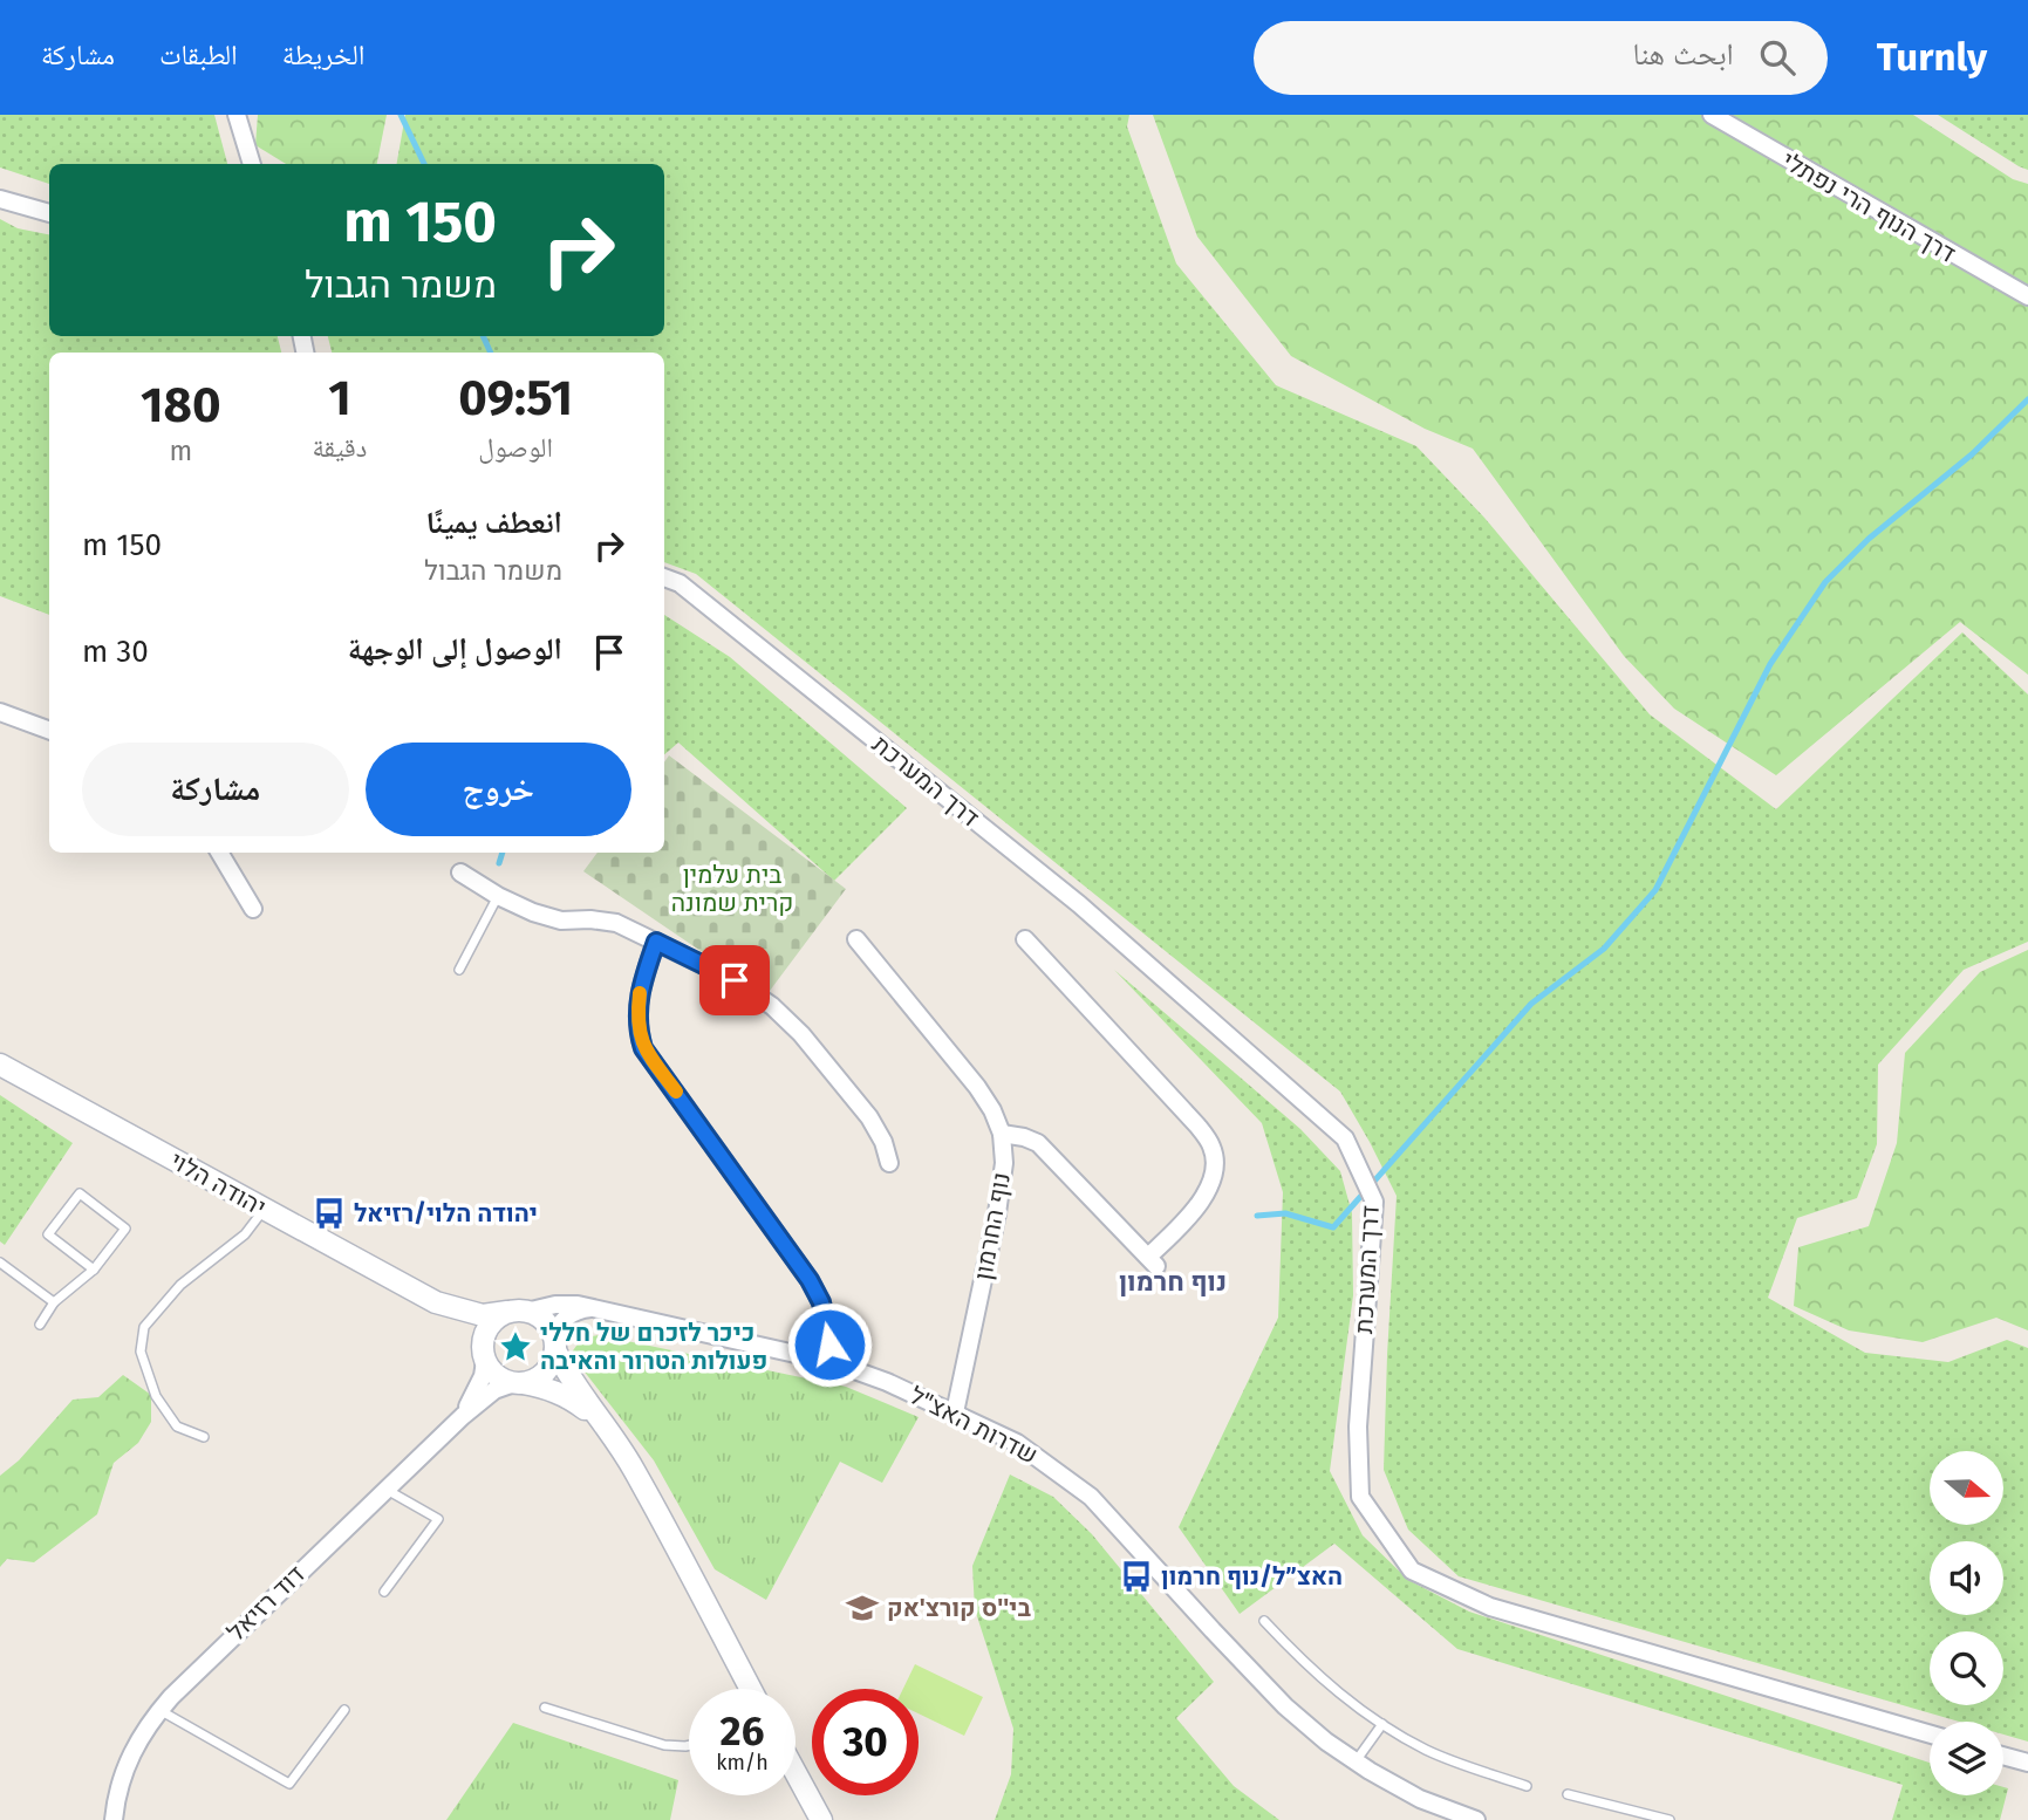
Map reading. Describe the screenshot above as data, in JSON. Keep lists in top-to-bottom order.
{
  "streets": {
    "street": [
      "דרך הנוף הרי נפתלי",
      "דרך המערכת",
      "יהודה הלוי",
      "נוף החרמון",
      "שדרות האצ\"ל",
      "דוד רזיאל"
    ]
  },
  "crossings": [
    ["יהודה הלוי", "שדרות האצ\"ל"],
    ["יהודה הלוי", "דוד רזיאל"],
    ["נוף החרמון", "שדרות האצ\"ל"],
    ["שדרות האצ\"ל", "דוד רזיאל"]
  ],
  "districts": ["נוף חרמון"],
  "parks": ["בית עלמין קרית שמונה"],
  "places": {
    "bus stop": ["יהודה הלוי/רזיאל", "האצ״ל/נוף חרמון"],
    "place": ["כיכר לזכרם של חללי פעולות הטרור והאיבה"],
    "school or university": ["בי''ס קורצ'אק"]
  },
  "north": "right",
  "page": {
    "header": "Turnly",
    "search": "ابحث هنا",
    "nav": ["الخريطة", "الطبقات", "مشاركة"],
    "turn": ["150 m", "משמר הגבול"],
    "eta": [
      "09:51",
      "الوصول",
      "1",
      "دقيقة",
      "180",
      "m"
    ],
    "list": [
      {
        "name": "انعطف يمينًا",
        "note": "משמר הגבול",
        "value": "150 m"
      },
      {
        "name": "الوصول إلى الوجهة",
        "value": "30 m"
      }
    ],
    "buttons": ["خروج", "مشاركة"],
    "speed": "26 km/h",
    "limit": "30"
  }
}
